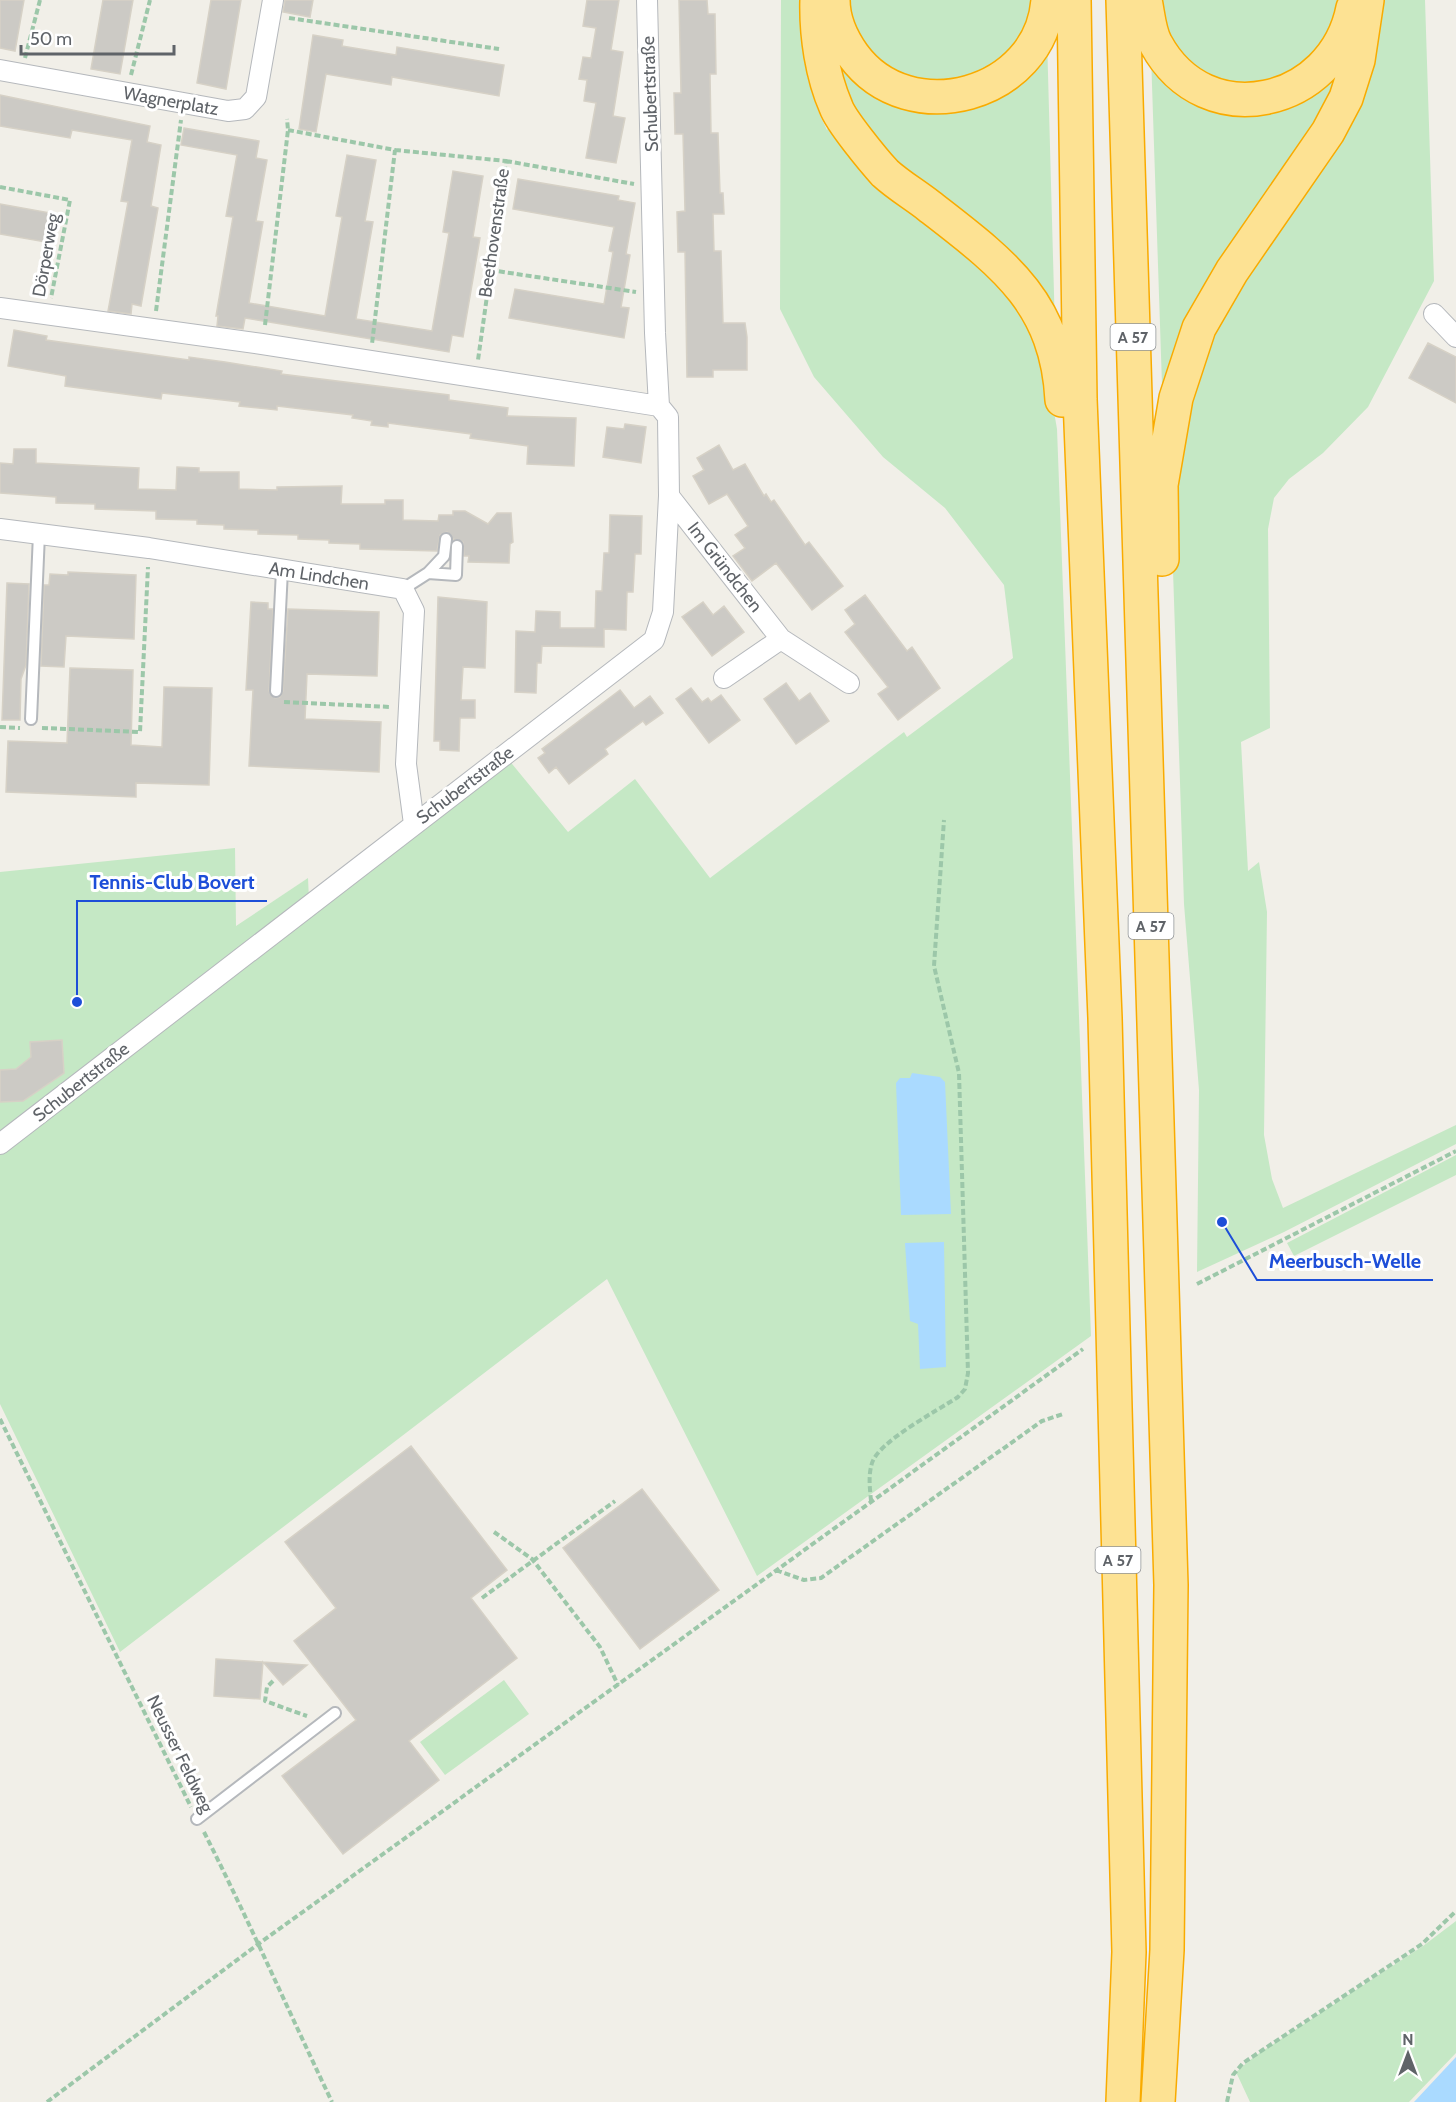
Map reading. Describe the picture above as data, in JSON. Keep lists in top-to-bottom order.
{
  "streets": {
    "highway": ["A 57"],
    "street": [
      "Schubertstraße",
      "Wagnerplatz",
      "Im Gründchen",
      "Am Lindchen"
    ],
    "path": ["Beethovenstraße", "Dörperweg", "Neusser Feldweg"]
  },
  "crossings": [
    ["Schubertstraße", "Im Gründchen"]
  ],
  "places": ["Tennis-Club Bovert", "Meerbusch-Welle"],
  "scale_bar": "50 m",
  "north": "top"
}
